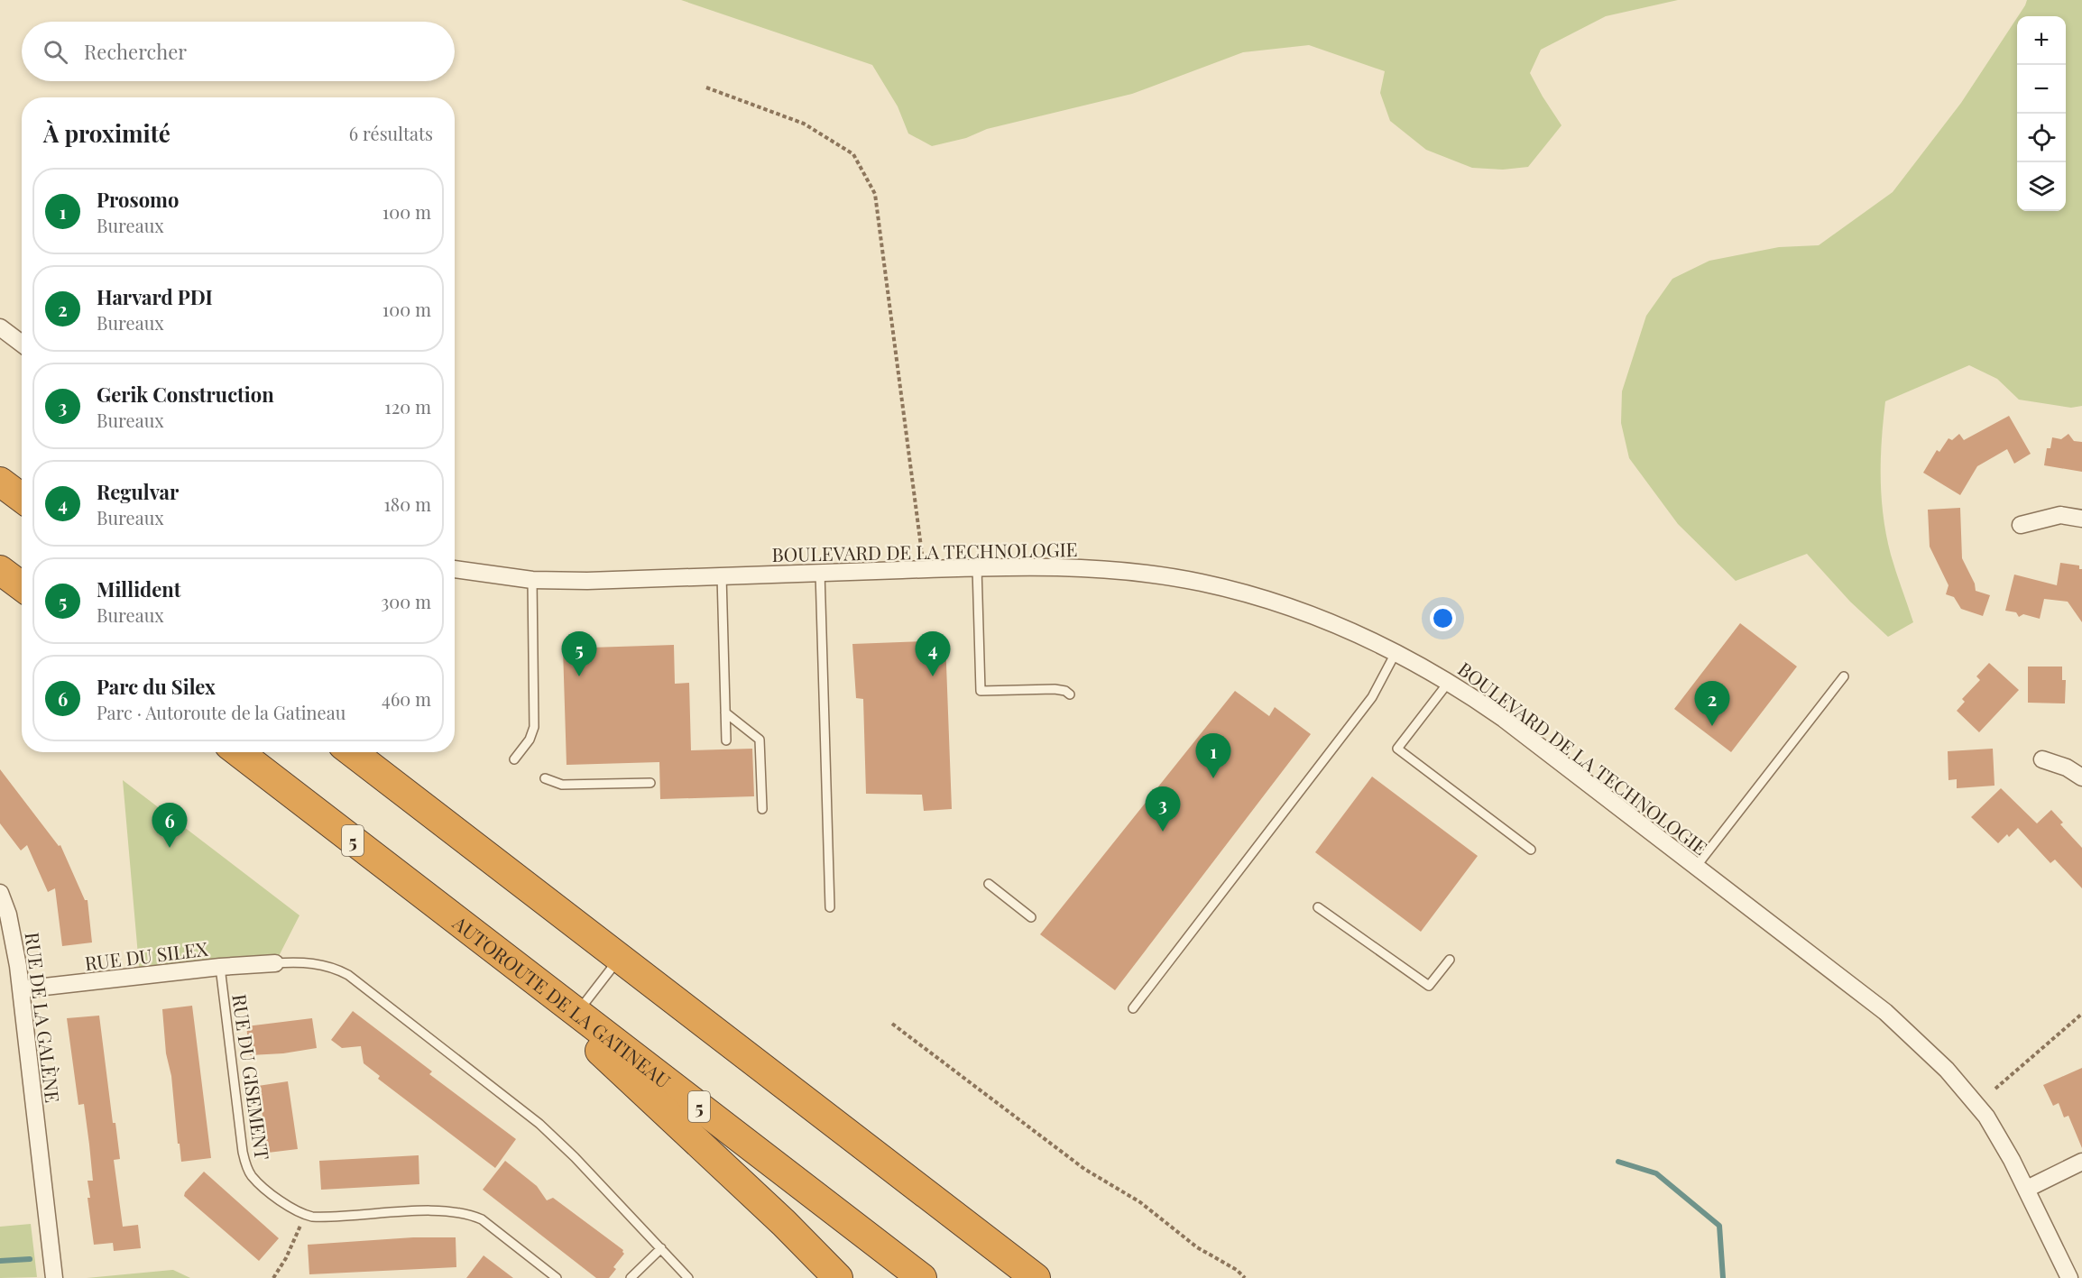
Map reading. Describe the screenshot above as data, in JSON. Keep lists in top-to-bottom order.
{
  "streets": {
    "highway": ["5", "AUTOROUTE DE LA GATINEAU"],
    "street": ["BOULEVARD DE LA TECHNOLOGIE", "RUE DU SILEX", "RUE DE LA GALÈNE"],
    "lane": ["RUE DU GISEMENT"]
  },
  "crossings": [
    ["RUE DU SILEX", "RUE DE LA GALÈNE"],
    ["RUE DU SILEX", "RUE DU GISEMENT"]
  ],
  "page": {
    "map_buttons": ["+", "−"],
    "search": "Rechercher",
    "heading": ["À proximité", "6 résultats"],
    "list": [
      {
        "mark": "1",
        "name": "Prosomo",
        "note": "Bureaux",
        "value": "100 m"
      },
      {
        "mark": "2",
        "name": "Harvard PDI",
        "note": "Bureaux",
        "value": "100 m"
      },
      {
        "mark": "3",
        "name": "Gerik Construction",
        "note": "Bureaux",
        "value": "120 m"
      },
      {
        "mark": "4",
        "name": "Regulvar",
        "note": "Bureaux",
        "value": "180 m"
      },
      {
        "mark": "5",
        "name": "Millident",
        "note": "Bureaux",
        "value": "300 m"
      },
      {
        "mark": "6",
        "name": "Parc du Silex",
        "note": "Parc · Autoroute de la Gatineau",
        "value": "460 m"
      }
    ],
    "pins": [
      "4",
      "5",
      "2",
      "1",
      "3",
      "6"
    ]
  }
}
